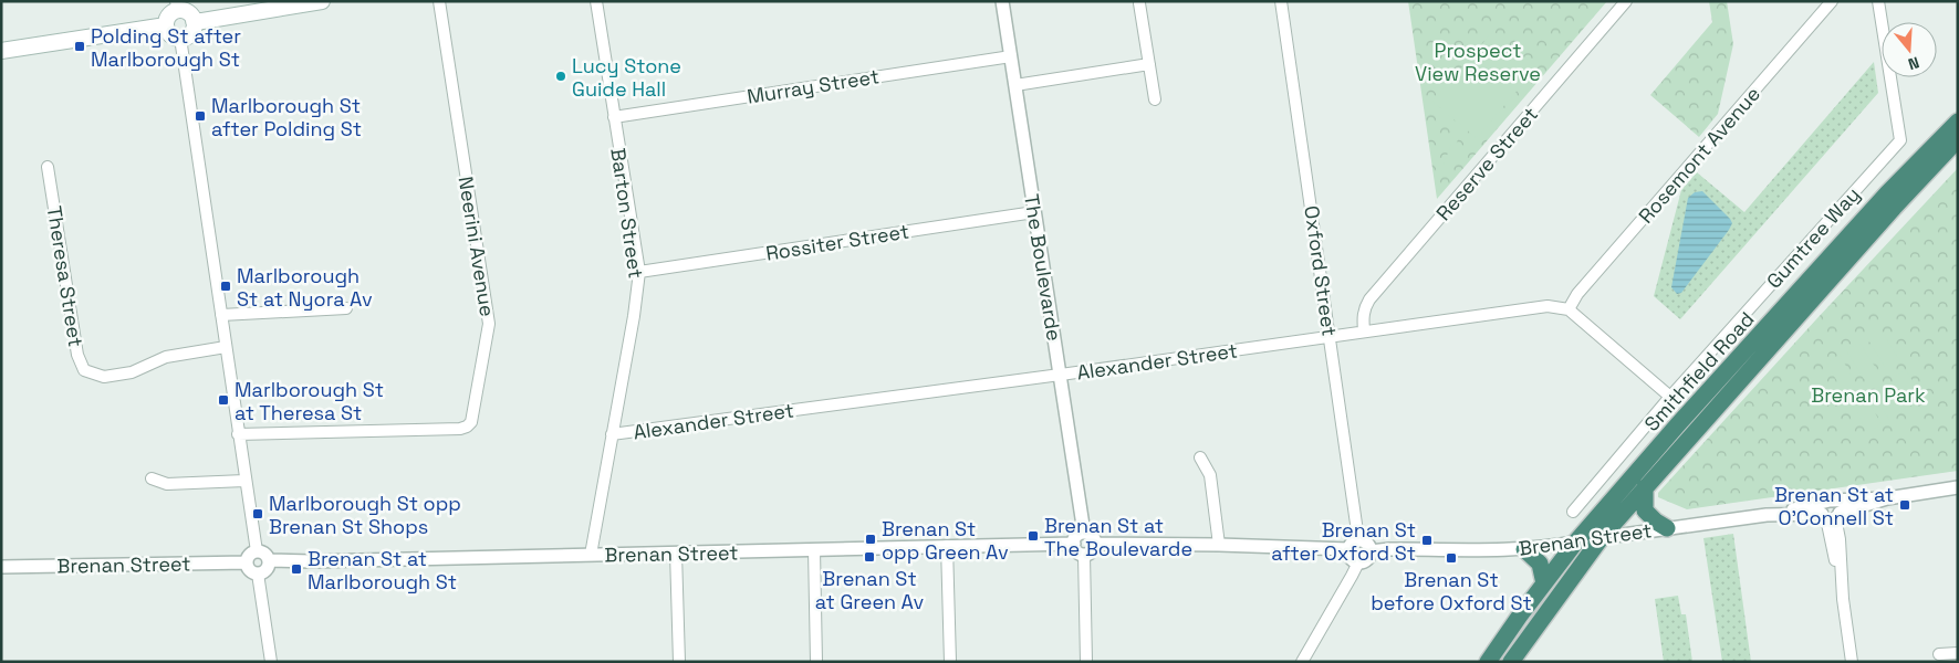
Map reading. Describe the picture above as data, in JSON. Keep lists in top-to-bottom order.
{
  "streets": {
    "highway": ["Smithfield Road"],
    "street": [
      "Murray Street",
      "Rosemont Avenue",
      "Reserve Street",
      "Barton Street",
      "Gumtree Way",
      "Rossiter Street",
      "Neerini Avenue",
      "The Boulevarde",
      "Oxford Street",
      "Theresa Street",
      "Alexander Street",
      "Brenan Street"
    ]
  },
  "crossings": [
    ["Murray Street", "Barton Street"],
    ["Murray Street", "The Boulevarde"],
    ["Rosemont Avenue", "Alexander Street"],
    ["Reserve Street", "Alexander Street"],
    ["Barton Street", "Rossiter Street"],
    ["Barton Street", "Alexander Street"],
    ["Barton Street", "Brenan Street"],
    ["Rossiter Street", "The Boulevarde"],
    ["The Boulevarde", "Alexander Street"],
    ["The Boulevarde", "Brenan Street"],
    ["Oxford Street", "Alexander Street"],
    ["Oxford Street", "Brenan Street"],
    ["Smithfield Road", "Brenan Street"]
  ],
  "parks": ["Prospect View Reserve", "Brenan Park"],
  "places": {
    "transit": [
      "Polding St after Marlborough St",
      "Marlborough St after Polding St",
      "Marlborough St at Nyora Av",
      "Marlborough St at Theresa St",
      "Brenan St at O'Connell St",
      "Marlborough St opp Brenan St Shops",
      "Brenan St at The Boulevarde",
      "Brenan St opp Green Av",
      "Brenan St after Oxford St",
      "Brenan St at Green Av",
      "Brenan St before Oxford St",
      "Brenan St at Marlborough St"
    ],
    "other": ["Lucy Stone Guide Hall"]
  },
  "north": "bottom"
}
